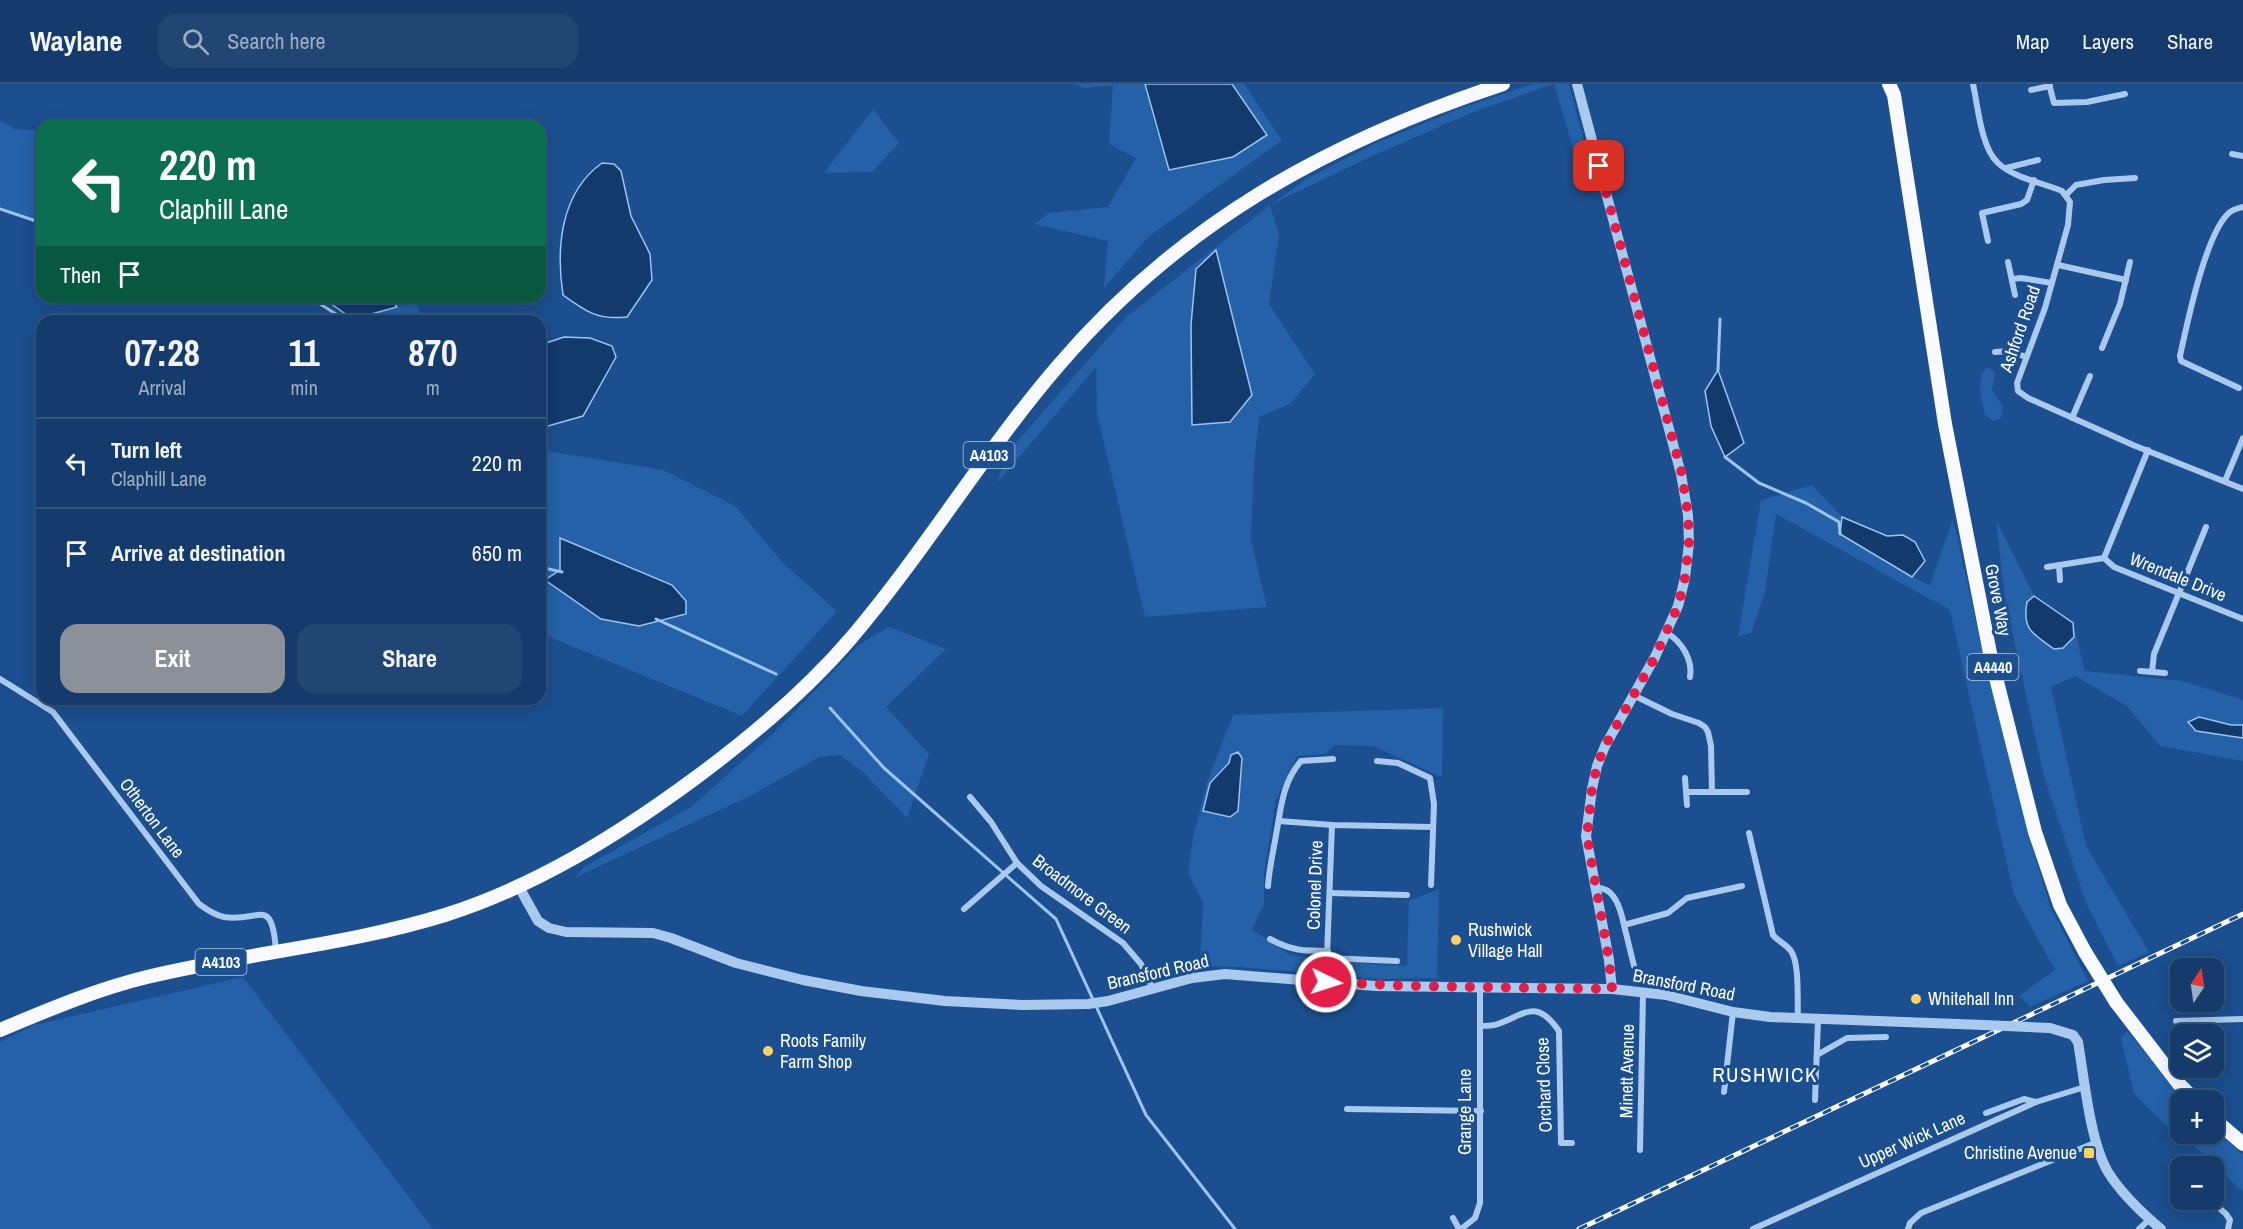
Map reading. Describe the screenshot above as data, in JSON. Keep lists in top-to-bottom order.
{
  "streets": {
    "highway": ["A4103", "Grove Way", "A4440"],
    "street": [
      "Ashford Road",
      "Wrendale Drive",
      "Otherton Lane",
      "Colonel Drive",
      "Broadmore Green",
      "Bransford Road",
      "Minett Avenue",
      "Orchard Close",
      "Grange Lane",
      "Upper Wick Lane"
    ]
  },
  "crossings": [
    ["A4103", "Otherton Lane"],
    ["A4103", "Bransford Road"],
    ["Colonel Drive", "Bransford Road"],
    ["Broadmore Green", "Bransford Road"],
    ["Bransford Road", "Minett Avenue"],
    ["Bransford Road", "Grange Lane"],
    ["Bransford Road", "Upper Wick Lane"],
    ["Orchard Close", "Grange Lane"]
  ],
  "districts": ["RUSHWICK"],
  "places": {
    "other": ["Rushwick Village Hall", "Whitehall Inn", "Roots Family Farm Shop"],
    "transit": ["Christine Avenue"]
  },
  "north": "top",
  "page": {
    "header": "Waylane",
    "search": "Search here",
    "nav": ["Map", "Layers", "Share"],
    "turn": ["220 m", "Claphill Lane"],
    "then": "Then",
    "eta": [
      "07:28",
      "Arrival",
      "11",
      "min",
      "870",
      "m"
    ],
    "list": [
      {
        "name": "Turn left",
        "note": "Claphill Lane",
        "value": "220 m"
      },
      {
        "name": "Arrive at destination",
        "value": "650 m"
      }
    ],
    "buttons": ["Exit", "Share"],
    "map_buttons": ["+", "−"]
  }
}
